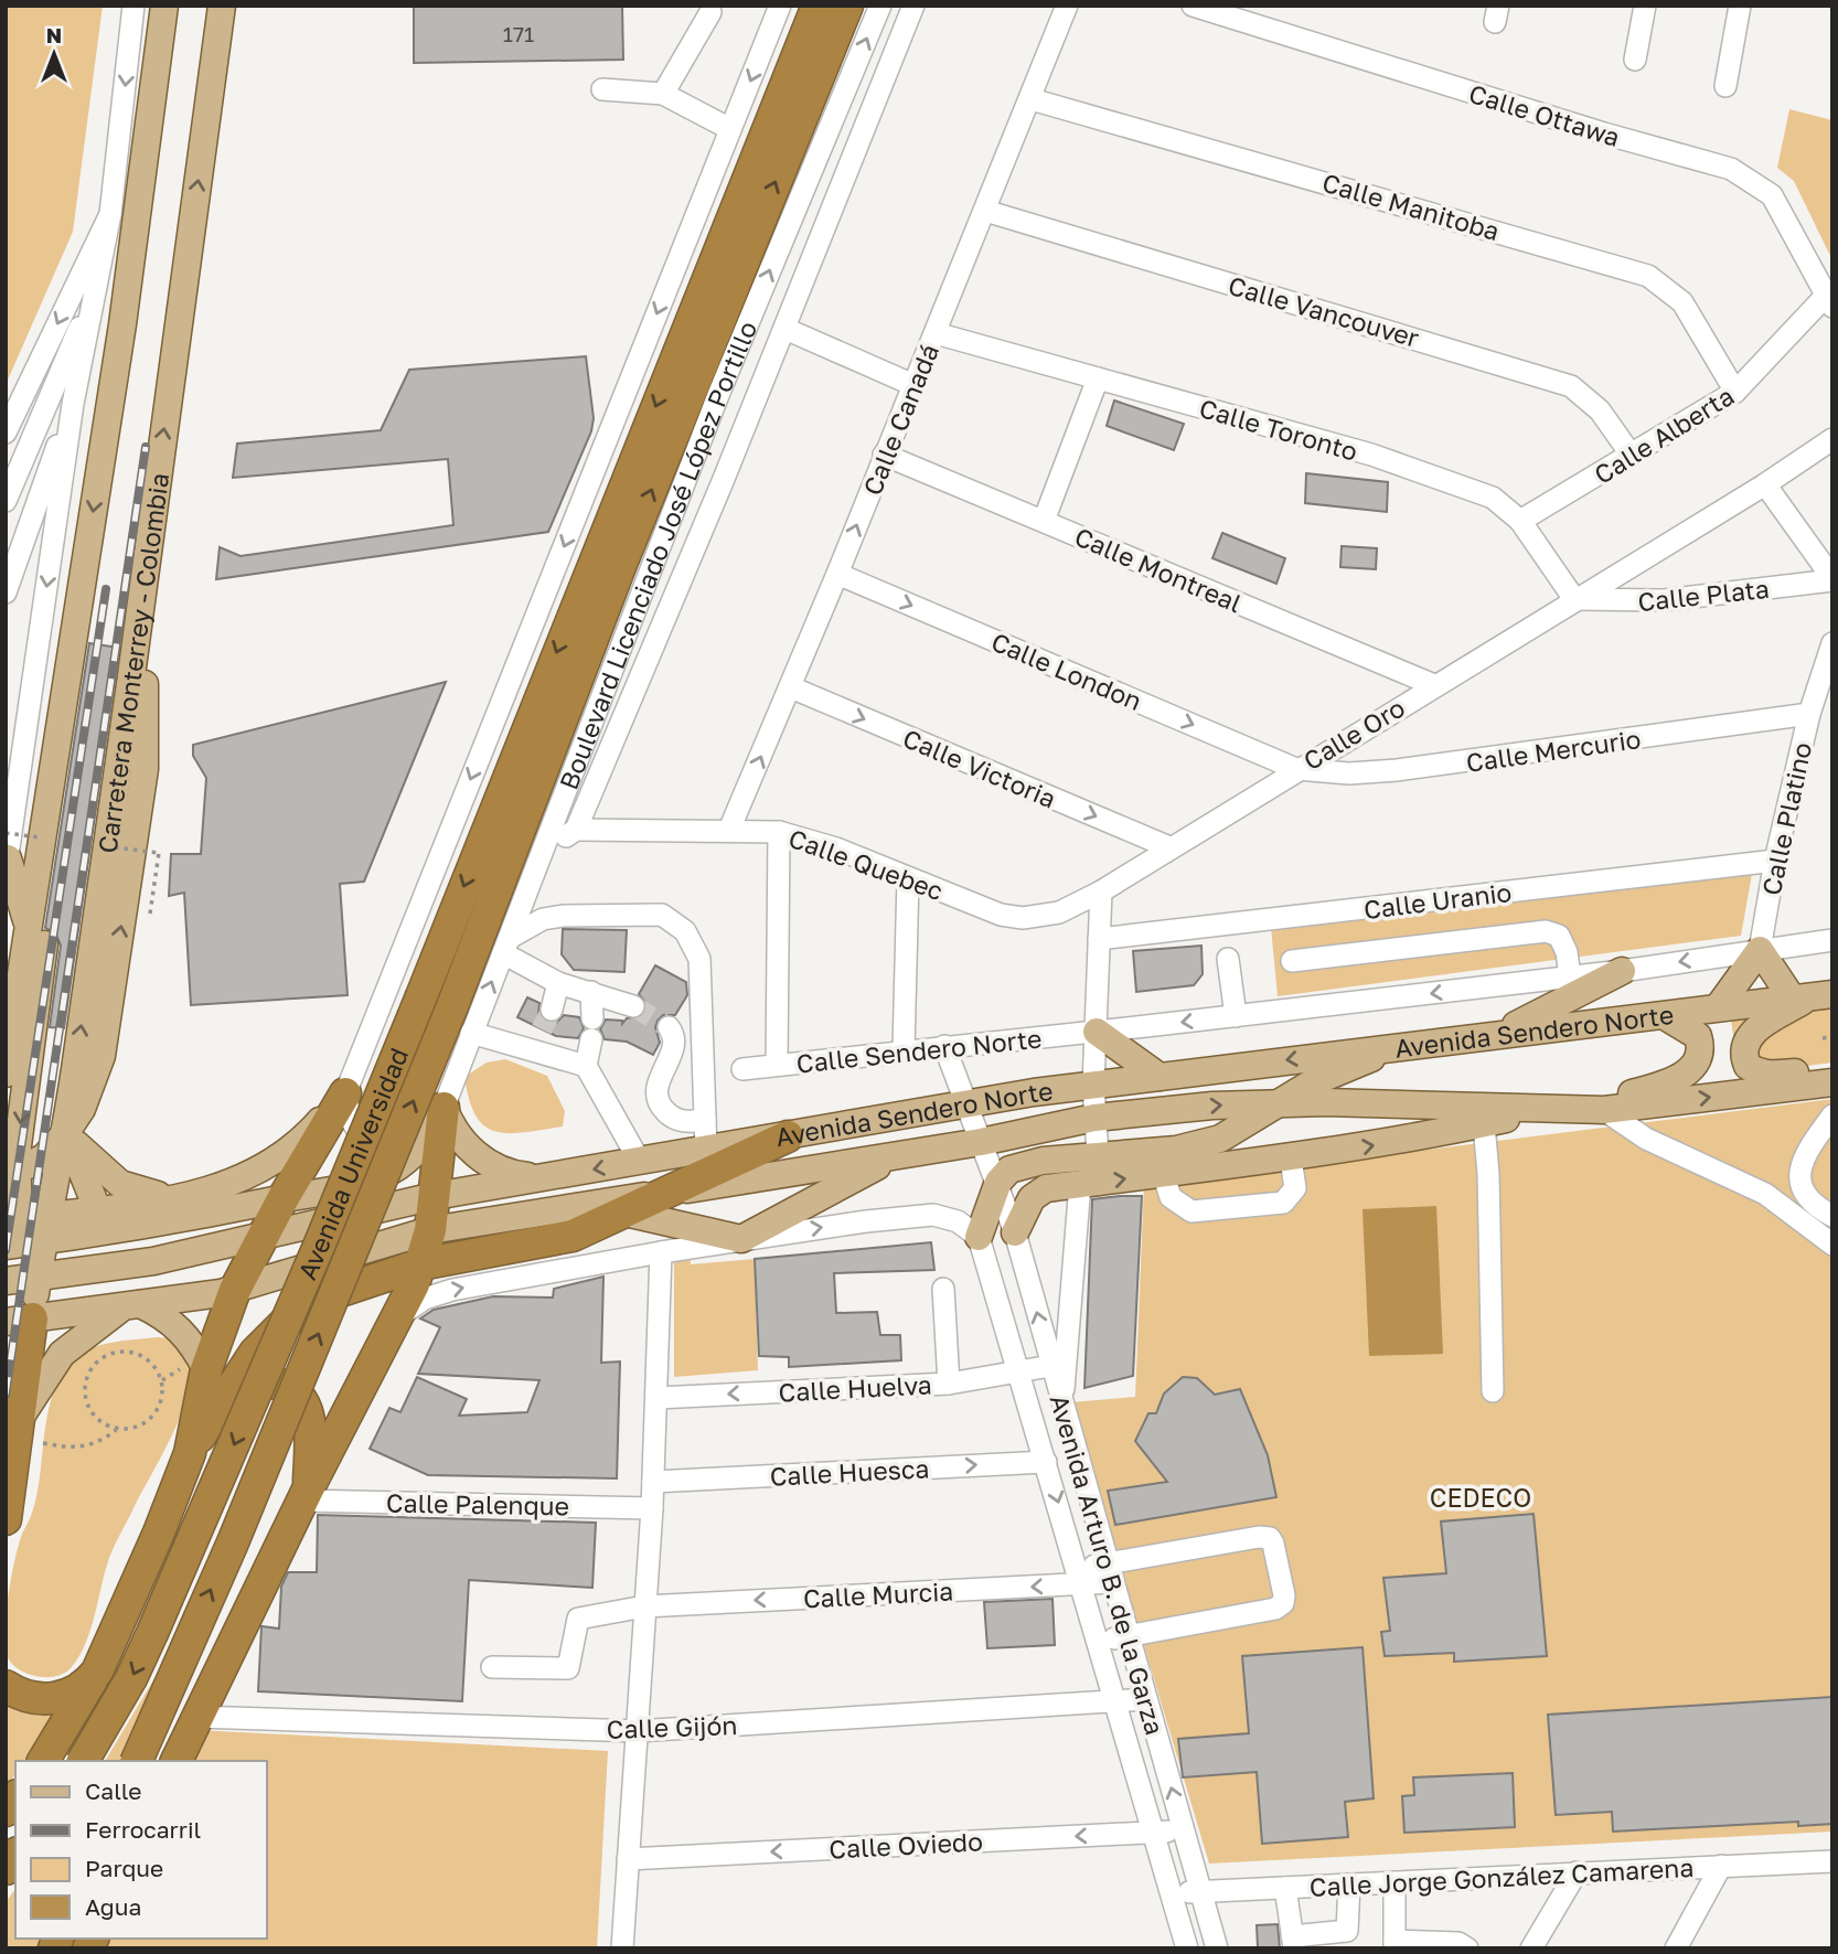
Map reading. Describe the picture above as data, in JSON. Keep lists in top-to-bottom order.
{
  "streets": {
    "highway": ["Boulevard Licenciado José López Portillo", "Avenida Universidad"],
    "main road": ["Carretera Monterrey - Colombia", "Avenida Sendero Norte"],
    "street": [
      "Calle Ottawa",
      "Calle Manitoba",
      "Calle Vancouver",
      "Calle Canadá",
      "Calle Toronto",
      "Calle Alberta",
      "Calle Montreal",
      "Calle Plata",
      "Calle London",
      "Calle Oro",
      "Calle Mercurio",
      "Calle Victoria",
      "Calle Platino",
      "Calle Quebec",
      "Calle Uranio",
      "Calle Sendero Norte",
      "Calle Huelva",
      "Calle Huesca",
      "Calle Palenque",
      "Avenida Arturo B. de la Garza",
      "Calle Murcia",
      "Calle Gijón",
      "Calle Oviedo",
      "Calle Jorge González Camarena"
    ]
  },
  "crossings": [
    ["Calle Ottawa", "Calle Alberta"],
    ["Calle Manitoba", "Calle Canadá"],
    ["Calle Manitoba", "Calle Alberta"],
    ["Calle Vancouver", "Calle Canadá"],
    ["Calle Vancouver", "Calle Alberta"],
    ["Calle Canadá", "Calle Toronto"],
    ["Calle Canadá", "Calle Montreal"],
    ["Calle Canadá", "Calle London"],
    ["Calle Canadá", "Calle Victoria"],
    ["Calle Canadá", "Calle Quebec"],
    ["Calle Toronto", "Calle Alberta"],
    ["Calle Toronto", "Calle Plata"],
    ["Calle Toronto", "Calle Oro"],
    ["Boulevard Licenciado José López Portillo", "Avenida Universidad"],
    ["Calle Montreal", "Calle Oro"],
    ["Calle Plata", "Calle Oro"],
    ["Carretera Monterrey - Colombia", "Avenida Sendero Norte"],
    ["Calle London", "Calle Oro"],
    ["Calle London", "Calle Mercurio"],
    ["Calle Oro", "Calle Mercurio"],
    ["Calle Oro", "Calle Victoria"],
    ["Calle Oro", "Calle Quebec"],
    ["Calle Mercurio", "Calle Platino"],
    ["Calle Platino", "Calle Uranio"],
    ["Calle Platino", "Avenida Sendero Norte"],
    ["Avenida Sendero Norte", "Calle Sendero Norte"],
    ["Avenida Sendero Norte", "Avenida Arturo B. de la Garza"],
    ["Calle Huelva", "Avenida Arturo B. de la Garza"],
    ["Calle Huesca", "Avenida Arturo B. de la Garza"],
    ["Avenida Arturo B. de la Garza", "Calle Murcia"],
    ["Avenida Arturo B. de la Garza", "Calle Gijón"],
    ["Avenida Arturo B. de la Garza", "Calle Oviedo"],
    ["Avenida Arturo B. de la Garza", "Calle Jorge González Camarena"]
  ],
  "one_way": [
    "Calle London",
    "Calle Victoria",
    "Calle Huesca",
    "Calle Murcia",
    "Calle Oviedo"
  ],
  "parks": ["CEDECO"],
  "house_numbers": ["171"],
  "legend": [
    "Calle",
    "Ferrocarril",
    "Parque",
    "Agua"
  ],
  "north": "top"
}
